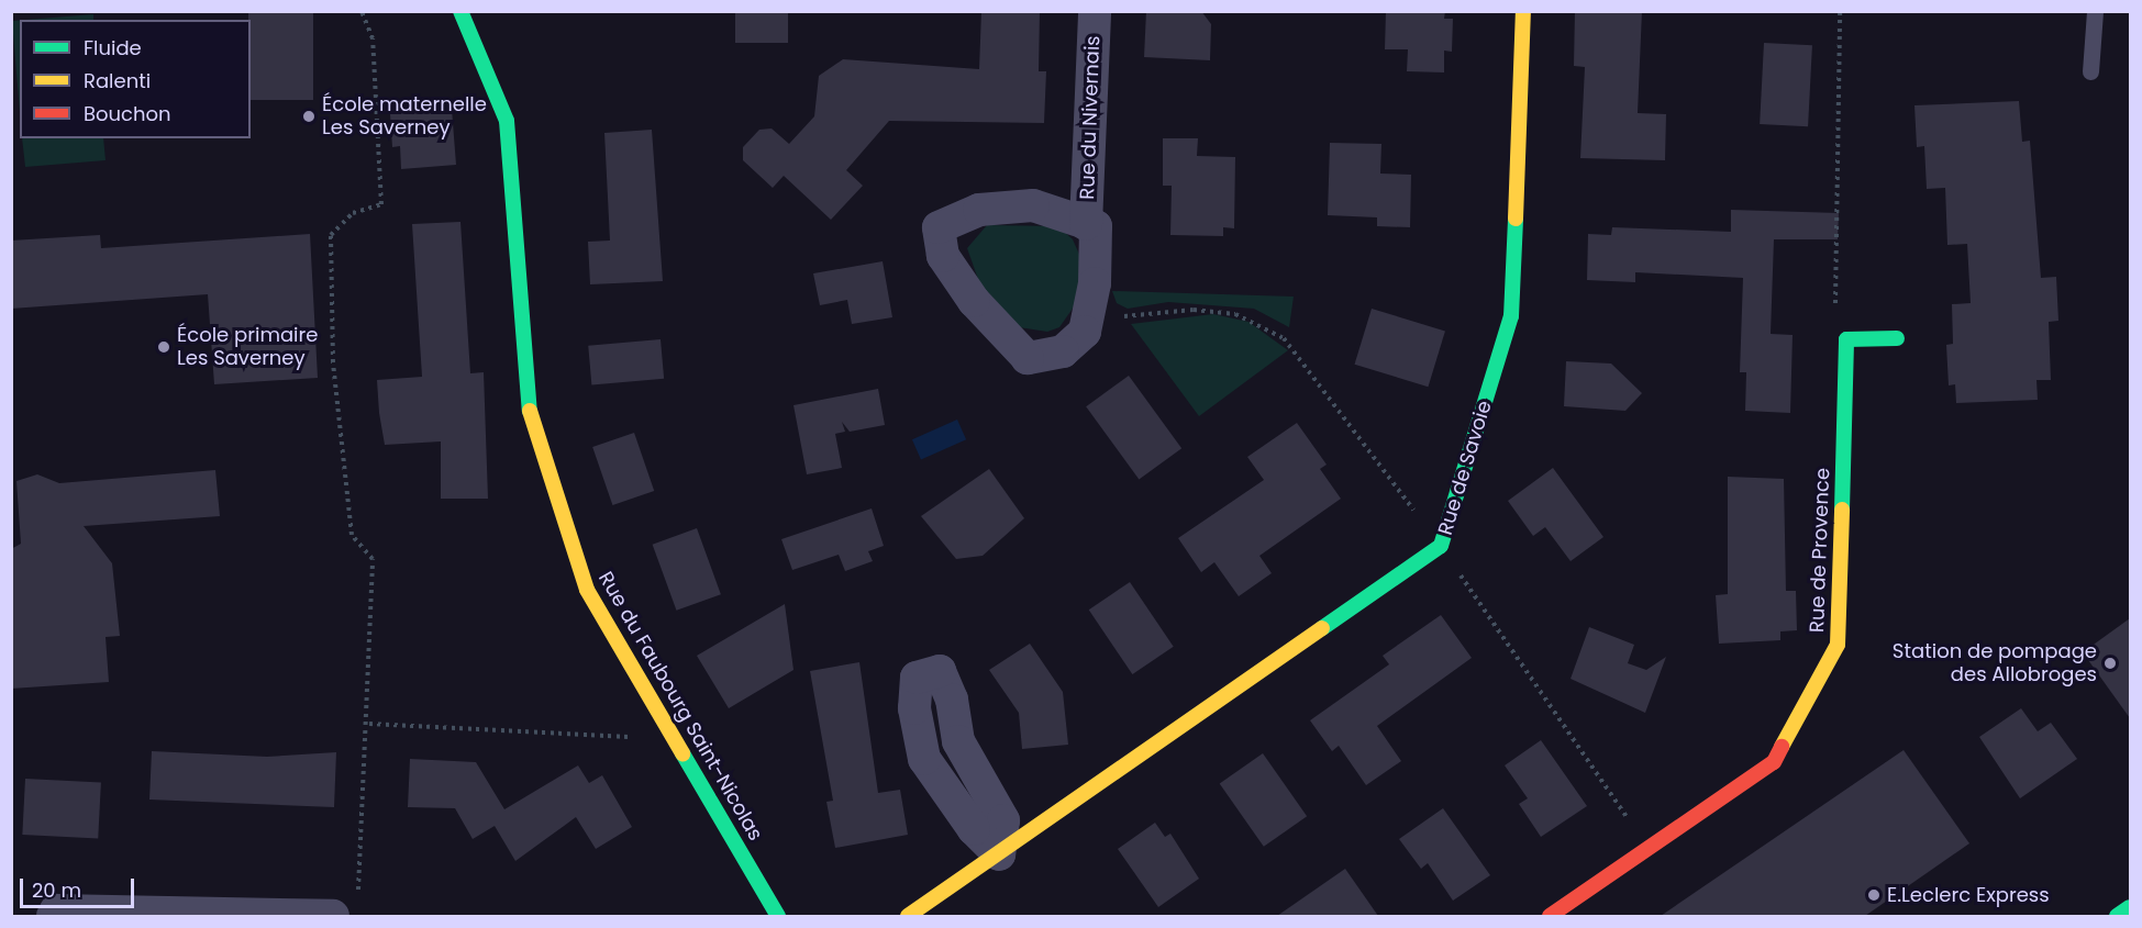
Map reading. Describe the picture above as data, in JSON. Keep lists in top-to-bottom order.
{
  "streets": {
    "street": [
      "Rue du Nivernais",
      "Rue de Savoie",
      "Rue de Provence",
      "Rue du Faubourg Saint-Nicolas"
    ]
  },
  "places": [
    "École maternelle Les Saverney",
    "École primaire Les Saverney",
    "Station de pompage des Allobroges",
    "E.Leclerc Express"
  ],
  "legend": ["Fluide", "Ralenti", "Bouchon"],
  "scale_bar": "20 m"
}
